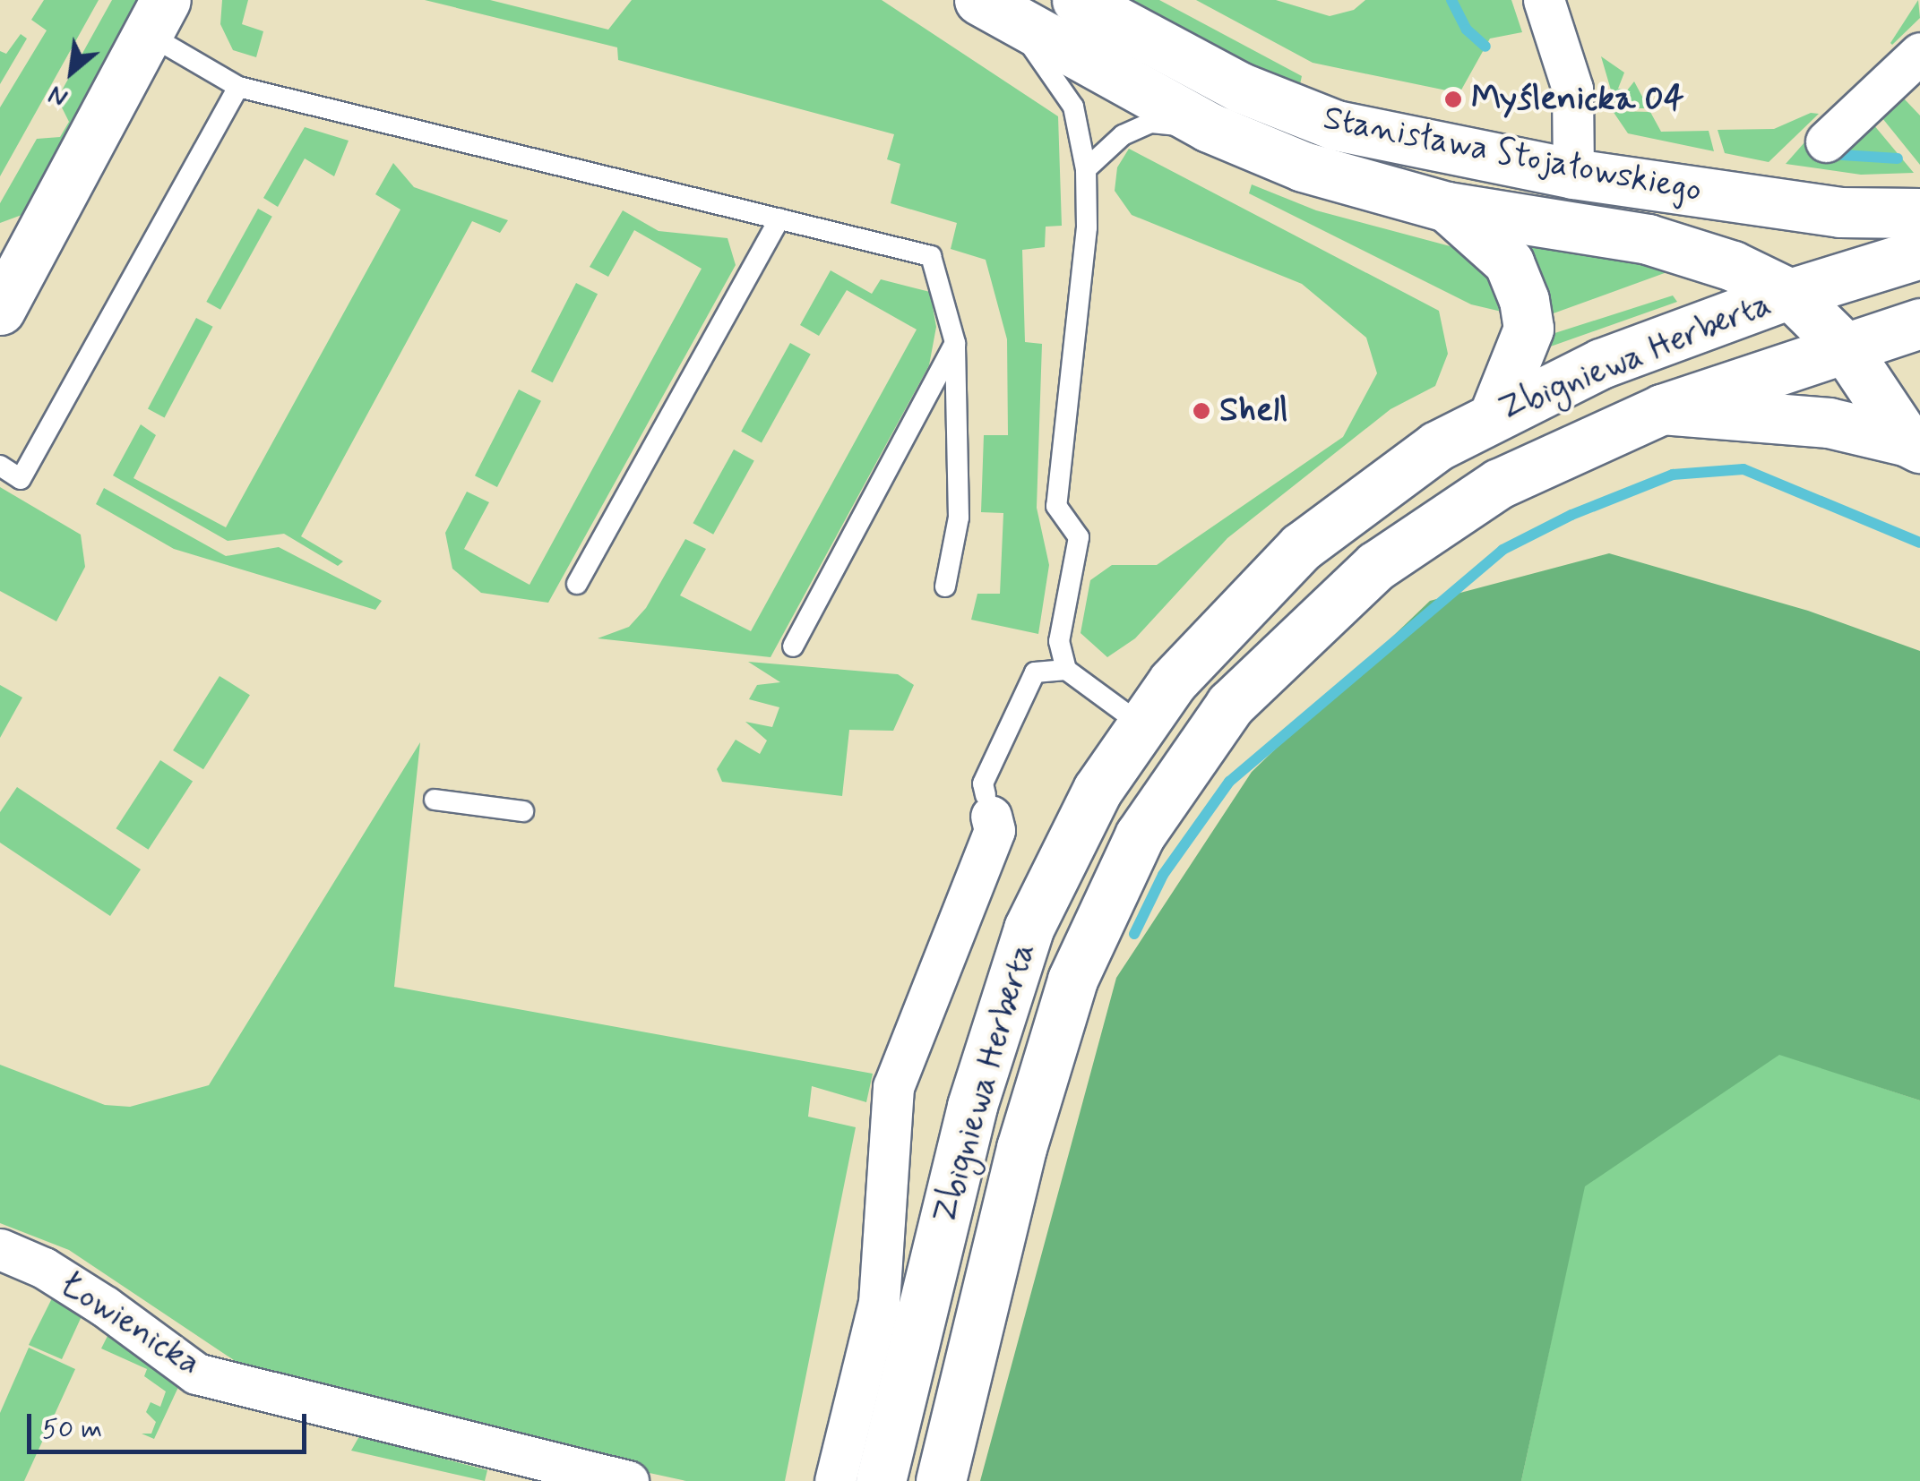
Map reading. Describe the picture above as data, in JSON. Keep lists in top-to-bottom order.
{
  "streets": {
    "main road": ["Stanisława Stojałowskiego", "Zbigniewa Herberta"],
    "street": ["Łowienicka"]
  },
  "crossings": [
    ["Stanisława Stojałowskiego", "Zbigniewa Herberta"]
  ],
  "places": ["Myślenicka 04", "Shell"],
  "scale_bar": "50 m",
  "north": "bottom left"
}
